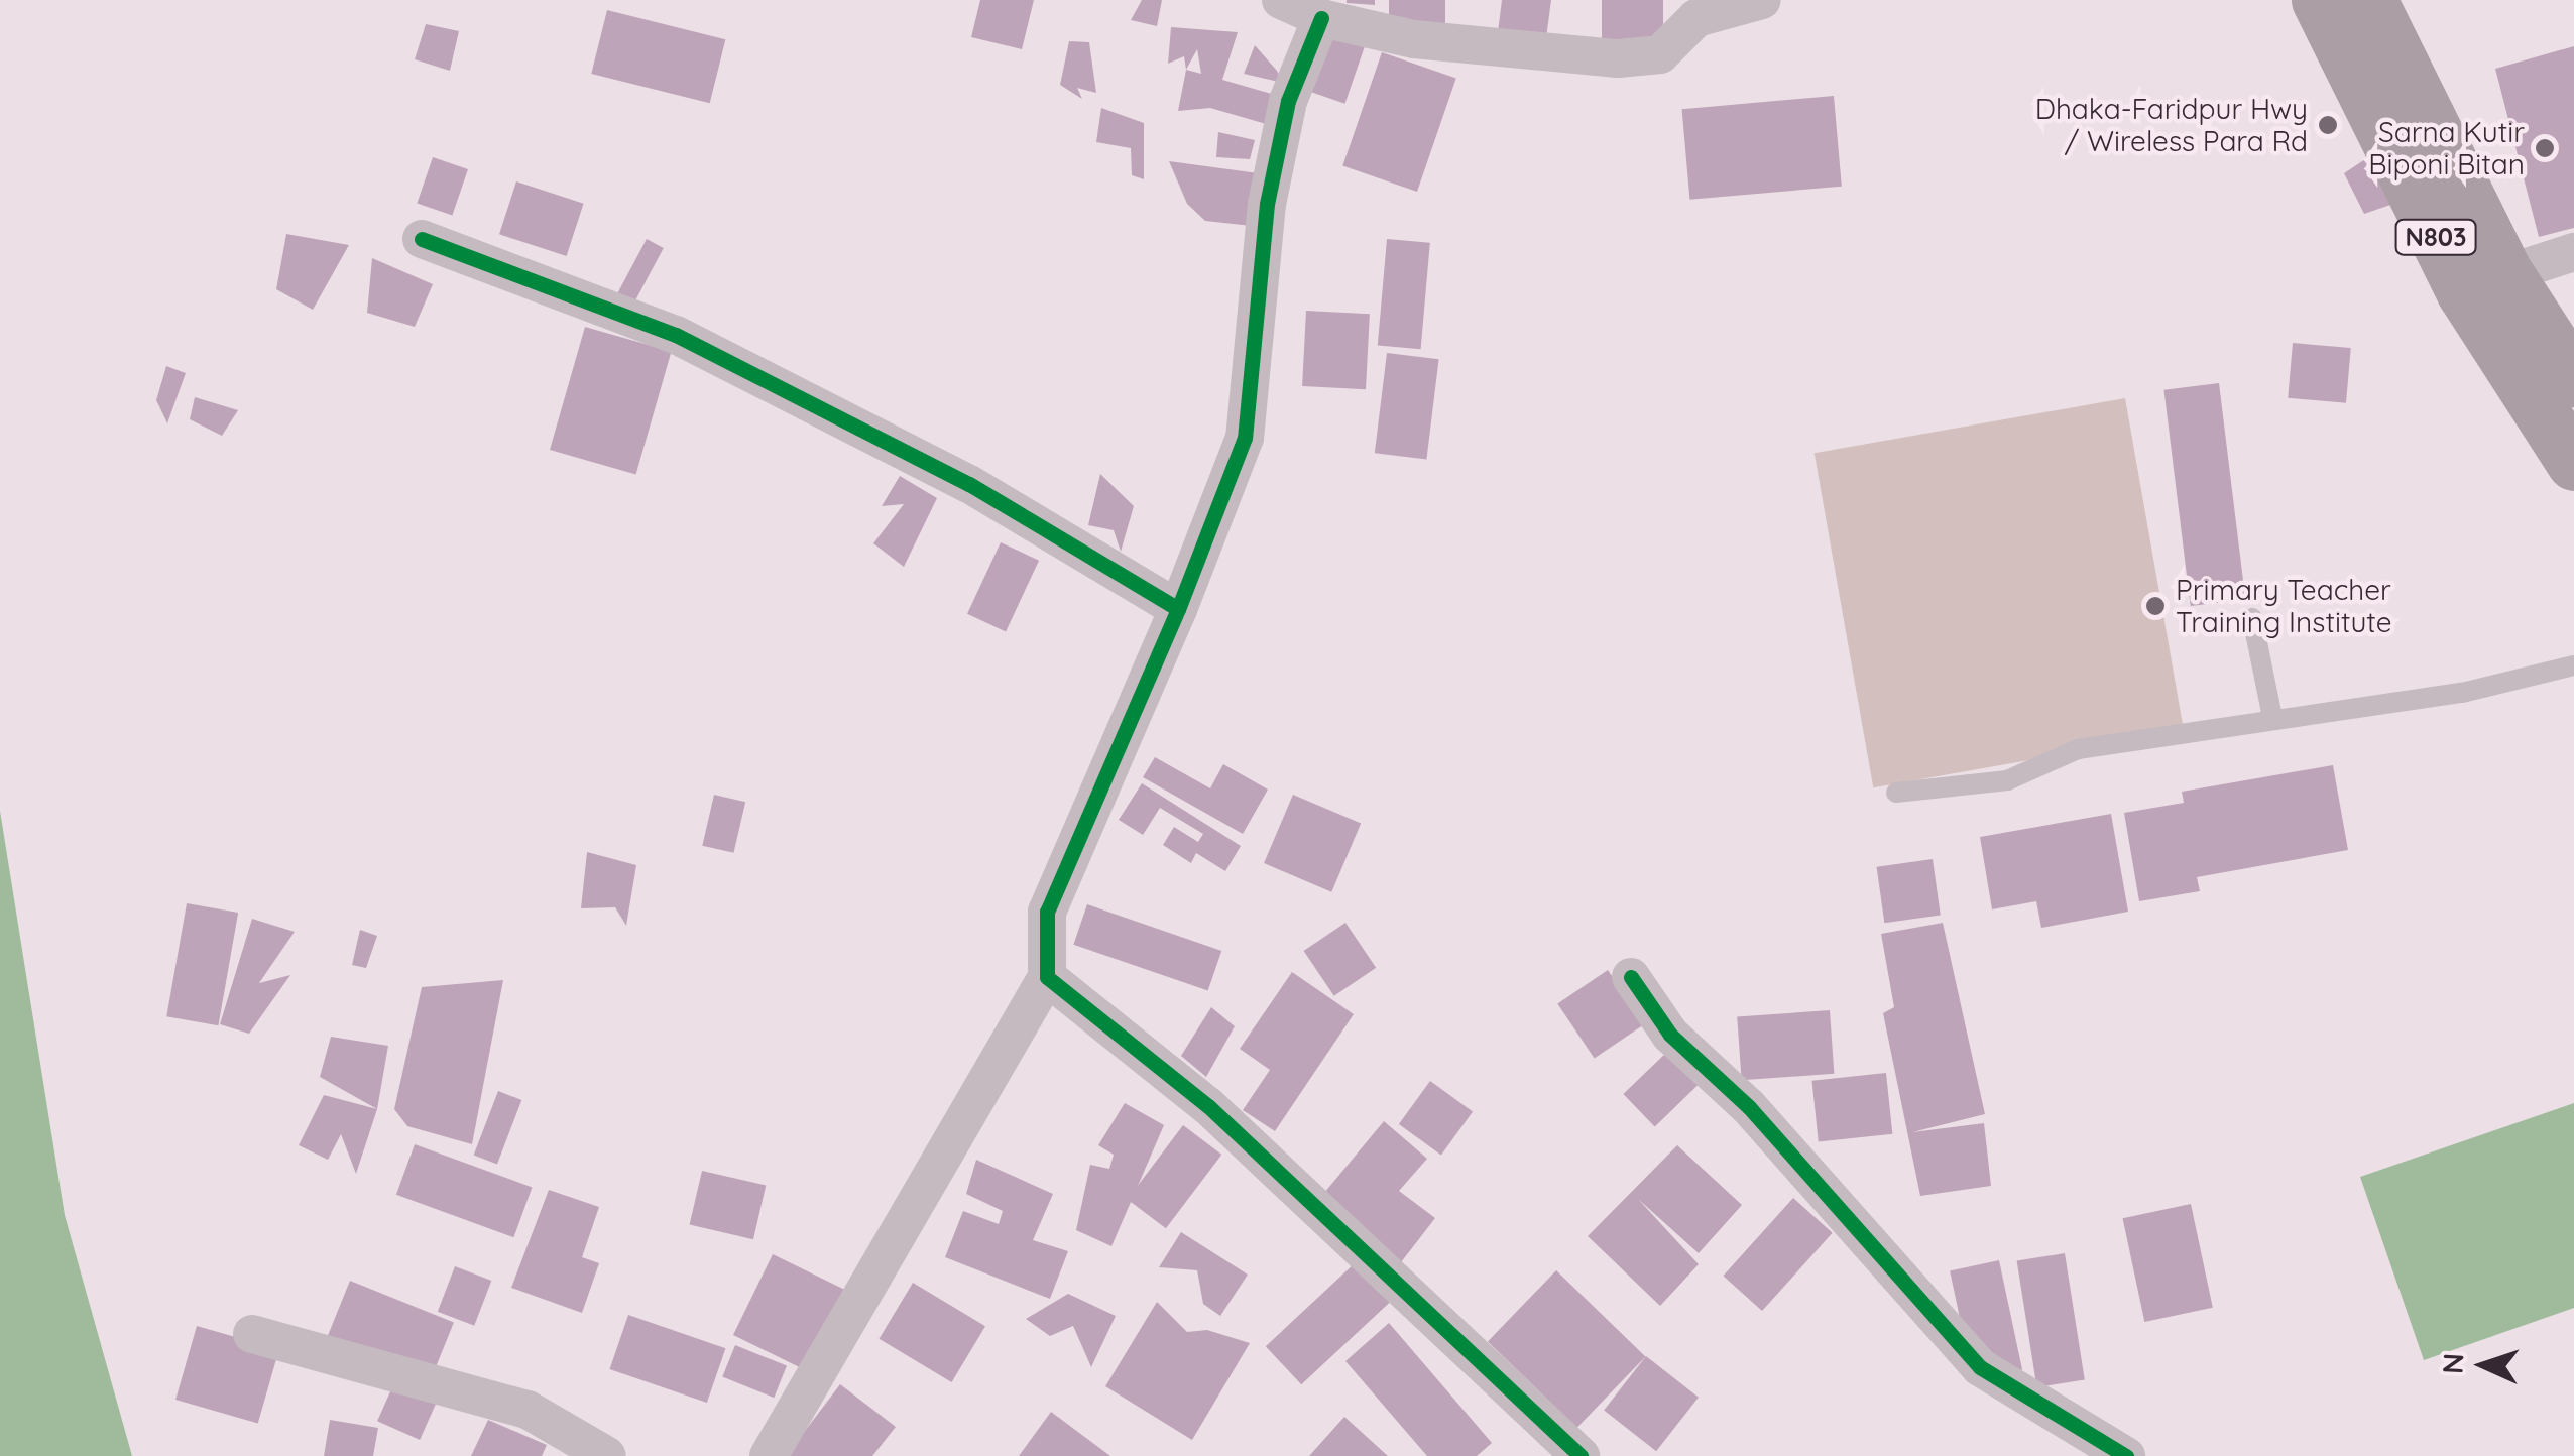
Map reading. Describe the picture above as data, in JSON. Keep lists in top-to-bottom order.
{
  "streets": {
    "highway": ["N803"]
  },
  "places": ["Dhaka-Faridpur Hwy / Wireless Para Rd", "Sarna Kutir Biponi Bitan", "Primary Teacher Training Institute"],
  "north": "left"
}
